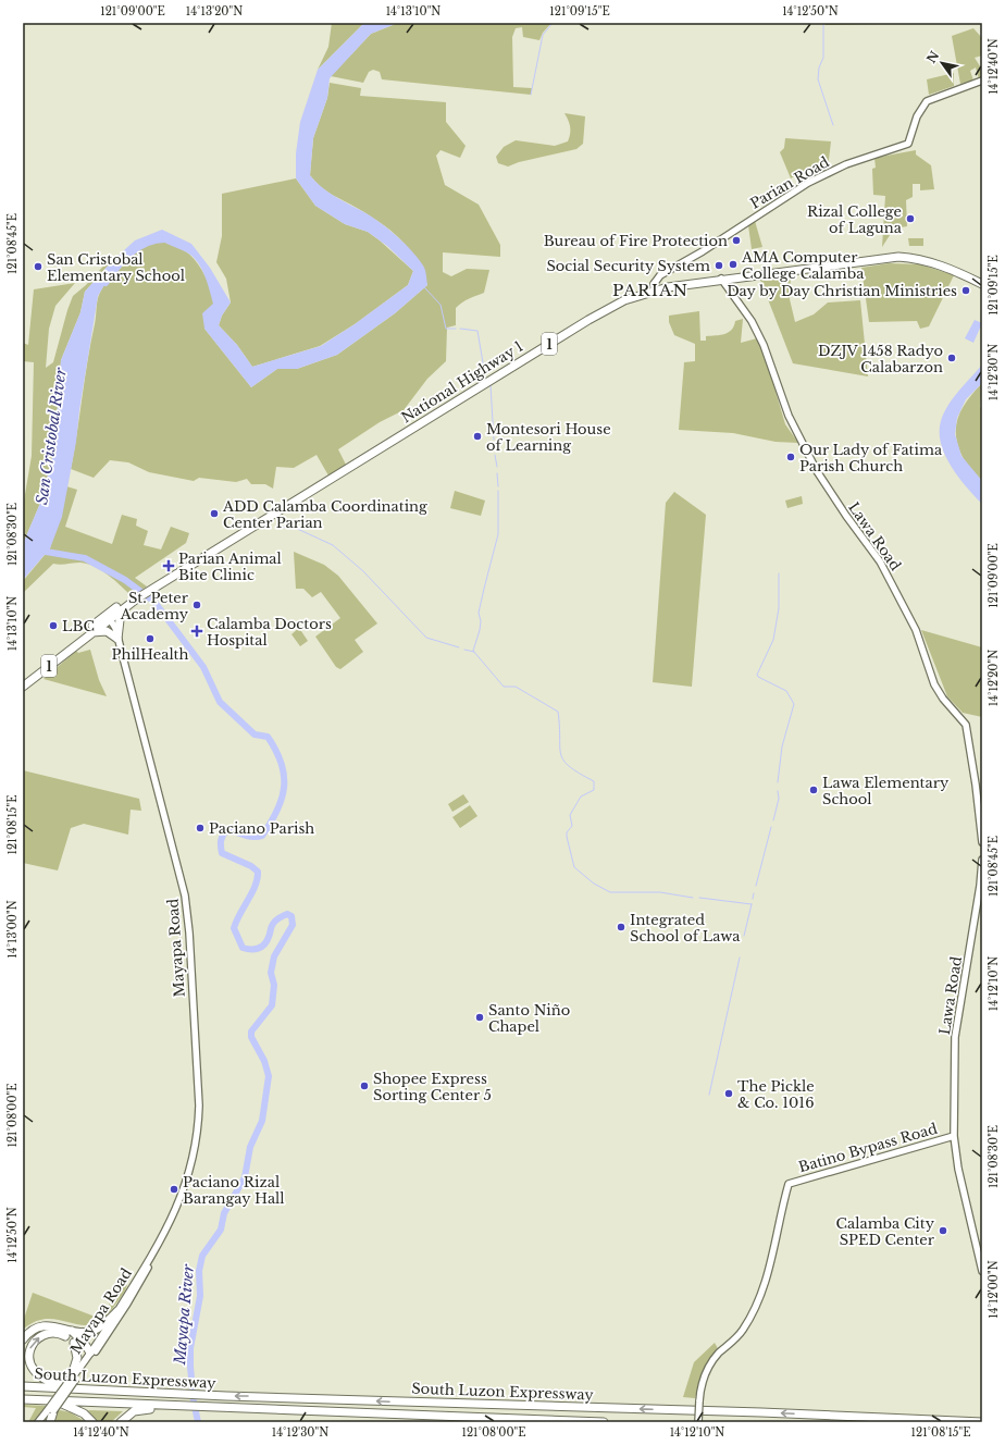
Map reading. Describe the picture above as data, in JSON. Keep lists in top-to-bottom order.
{
  "streets": {
    "highway": ["1", "National Highway 1", "South Luzon Expressway"],
    "main road": [
      "Parian Road",
      "Lawa Road",
      "Mayapa Road",
      "Batino Bypass Road"
    ]
  },
  "crossings": [
    ["Parian Road", "National Highway 1"],
    ["National Highway 1", "Lawa Road"],
    ["National Highway 1", "Mayapa Road"],
    ["Lawa Road", "Batino Bypass Road"]
  ],
  "districts": ["PARIAN"],
  "water": ["San Cristobal River", "Mayapa River"],
  "places": {
    "other": [
      "Rizal College of Laguna",
      "Bureau of Fire Protection",
      "AMA Computer College Calamba",
      "Social Security System",
      "San Cristobal Elementary School",
      "Day by Day Christian Ministries",
      "DZJV 1458 Radyo Calabarzon",
      "Montesori House of Learning",
      "Our Lady of Fatima Parish Church",
      "ADD Calamba Coordinating Center Parian",
      "St. Peter Academy",
      "LBC",
      "PhilHealth",
      "Lawa Elementary School",
      "Paciano Parish",
      "Integrated School of Lawa",
      "Santo Niño Chapel",
      "Shopee Express Sorting Center 5",
      "The Pickle & Co. 1016",
      "Paciano Rizal Barangay Hall",
      "Calamba City SPED Center"
    ],
    "health": ["Parian Animal Bite Clinic", "Calamba Doctors Hospital"]
  },
  "north": "top left",
  "coordinates": [
    "121°09'00\"E",
    "14°13'20\"N",
    "14°13'10\"N",
    "121°09'15\"E",
    "14°12'50\"N",
    "14°12'40\"N",
    "121°08'45\"E",
    "14°12'30\"N",
    "121°08'30\"E",
    "14°12'20\"N",
    "121°08'15\"E",
    "14°13'00\"N",
    "14°12'10\"N",
    "121°08'00\"E",
    "14°12'00\"N"
  ]
}
